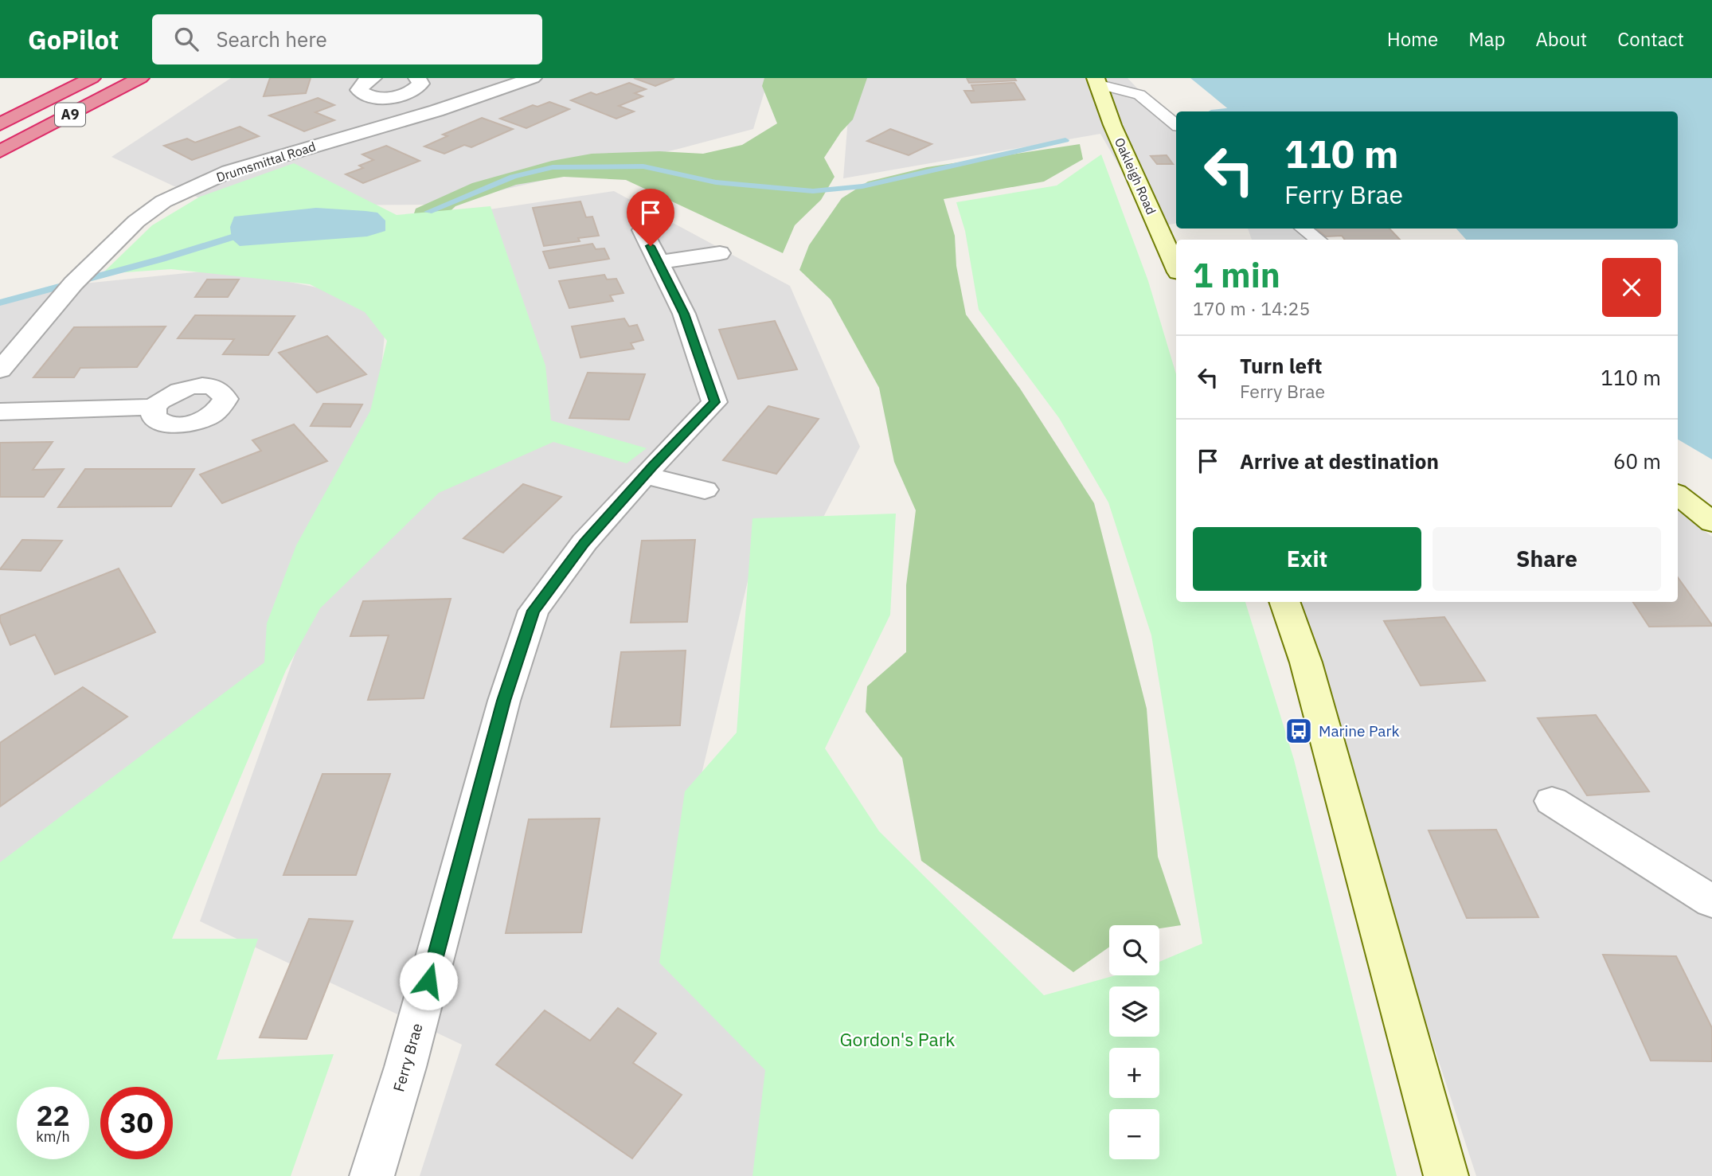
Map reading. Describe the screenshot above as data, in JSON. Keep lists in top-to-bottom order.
{
  "streets": {
    "highway": ["A9"],
    "street": ["Drumsmittal Road", "Oakleigh Road", "Ferry Brae"]
  },
  "parks": ["Gordon's Park"],
  "places": {
    "bus stop": ["Marine Park"]
  },
  "page": {
    "header": "GoPilot",
    "search": "Search here",
    "nav": [
      "Home",
      "Map",
      "About",
      "Contact"
    ],
    "turn": ["110 m", "Ferry Brae"],
    "heading": ["1 min", "170 m · 14:25"],
    "list": [
      {
        "name": "Turn left",
        "note": "Ferry Brae",
        "value": "110 m"
      },
      {
        "name": "Arrive at destination",
        "value": "60 m"
      }
    ],
    "buttons": ["Exit", "Share"],
    "map_buttons": ["+", "−"],
    "speed": "22 km/h",
    "limit": "30"
  }
}
